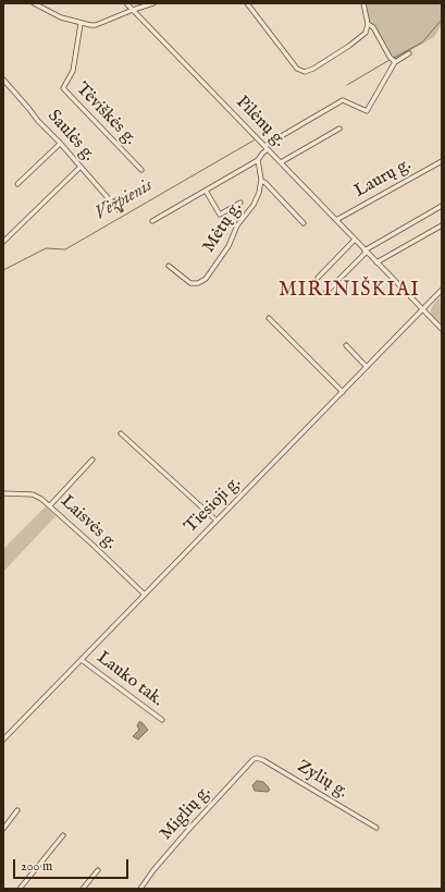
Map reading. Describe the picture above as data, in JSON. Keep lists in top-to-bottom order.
{
  "streets": {
    "street": [
      "Tėviškės g.",
      "Pilėnų g.",
      "Saulės g.",
      "Laurų g.",
      "Mėtų g.",
      "Tiesioji g.",
      "Laisvės g.",
      "Lauko tak.",
      "Zylių g.",
      "Miglių g."
    ]
  },
  "crossings": [
    ["Pilėnų g.", "Laurų g."],
    ["Pilėnų g.", "Tiesioji g."],
    ["Tiesioji g.", "Laisvės g."],
    ["Tiesioji g.", "Lauko tak."],
    ["Zylių g.", "Miglių g."]
  ],
  "districts": ["MIRINIŠKIAI"],
  "water": ["Vėžpienis"],
  "scale_bar": "200 m"
}
